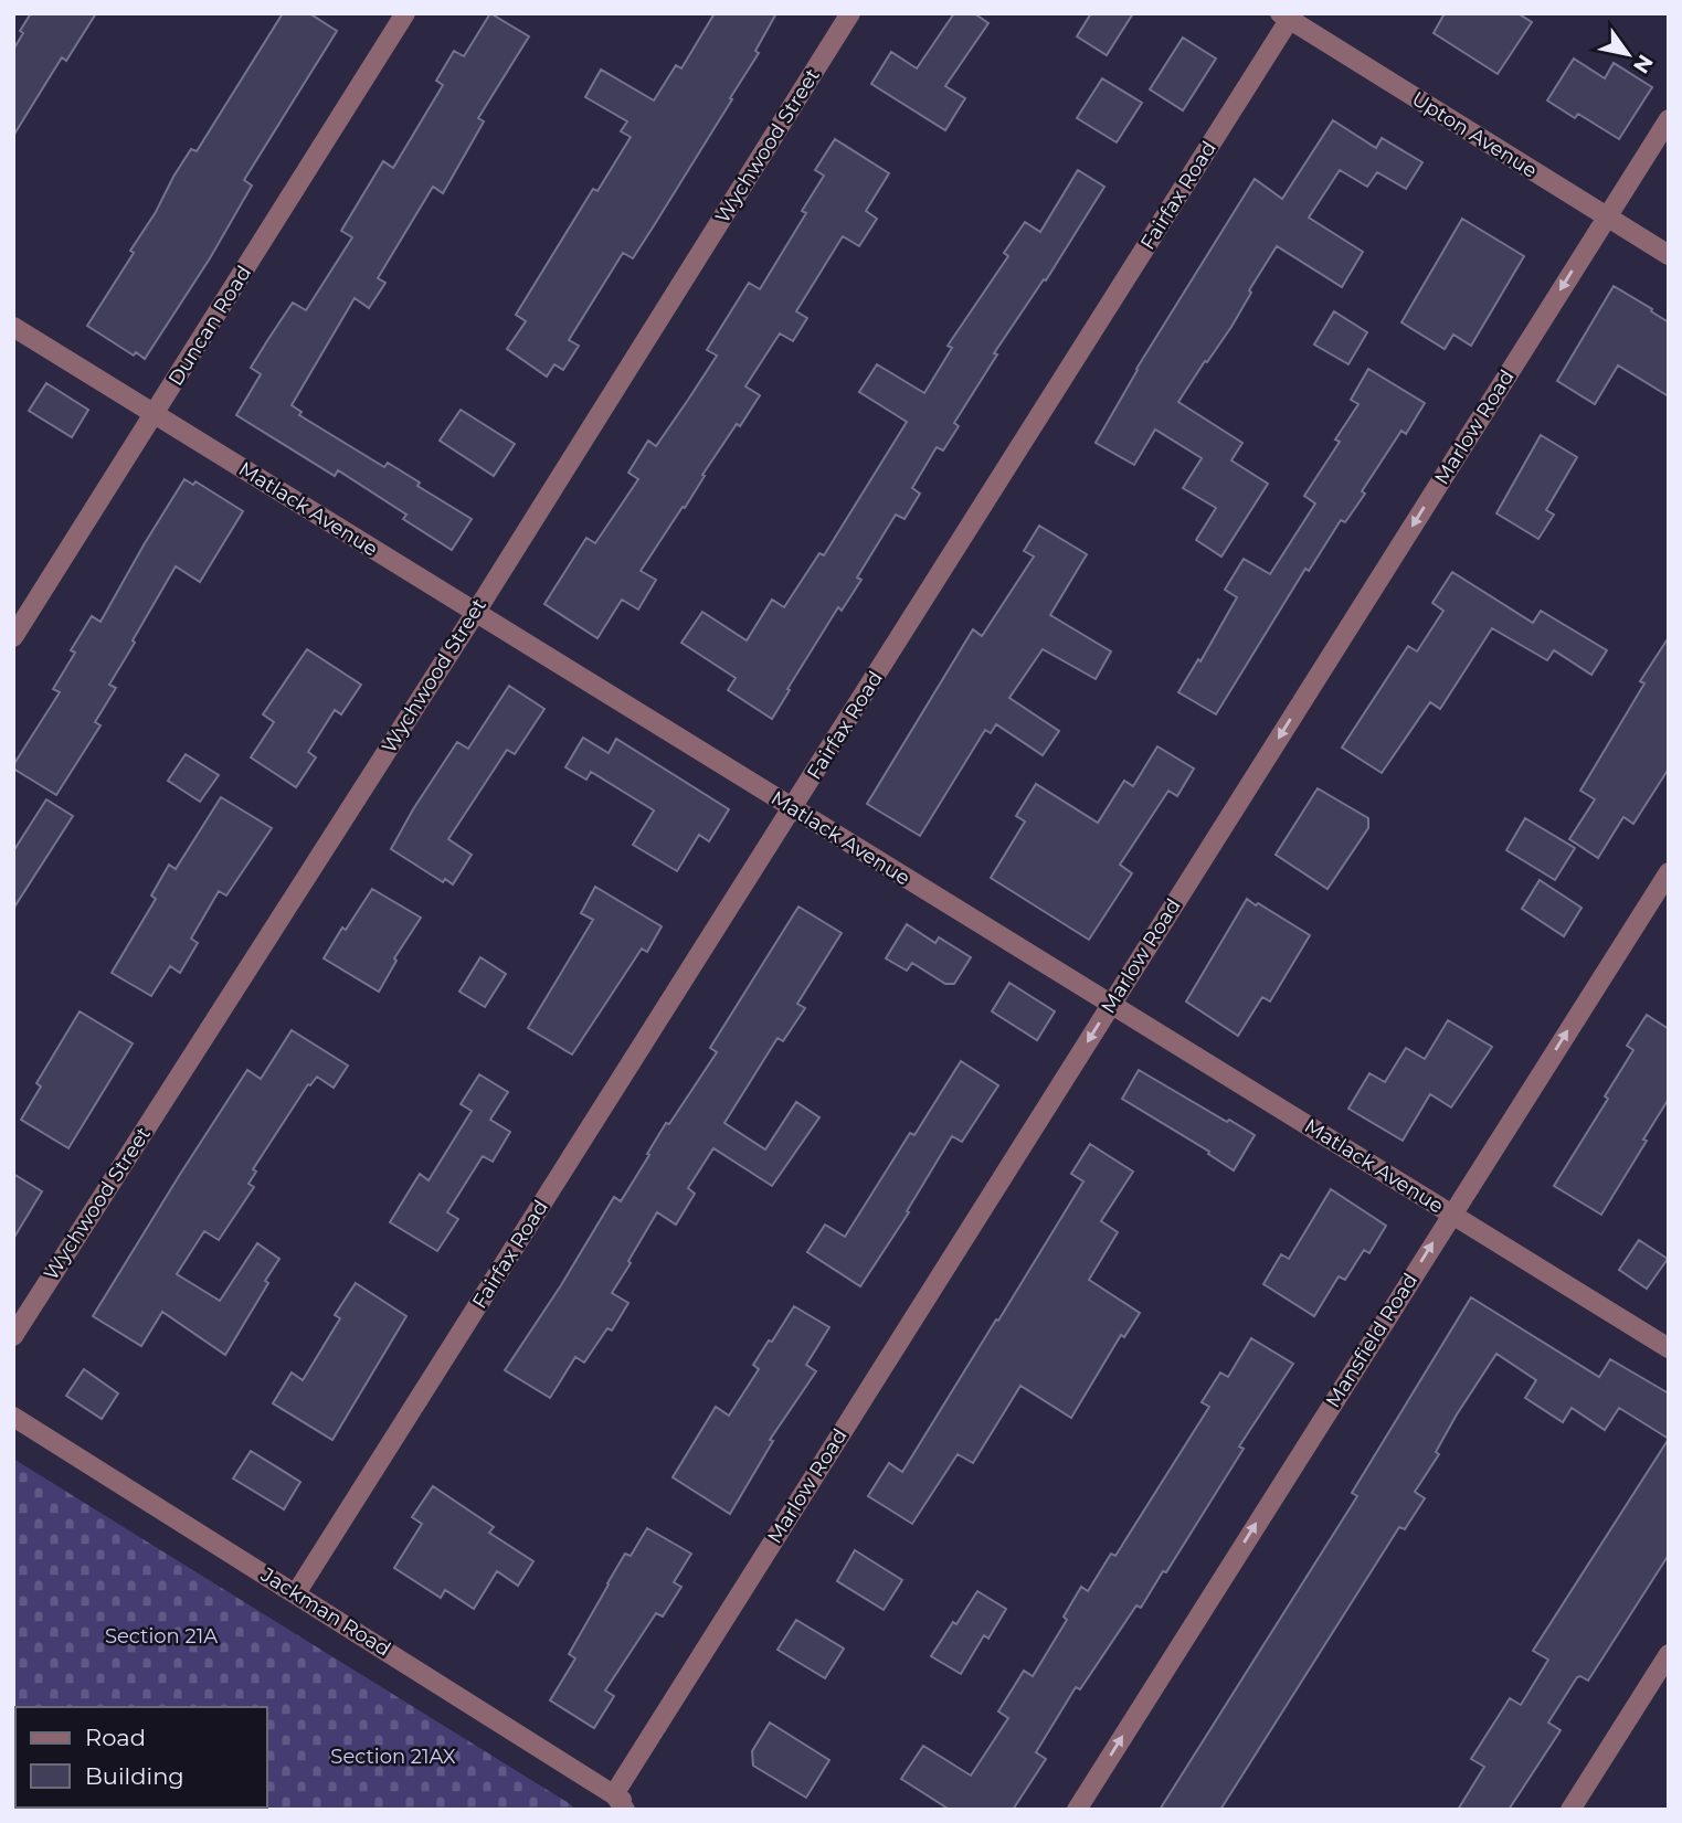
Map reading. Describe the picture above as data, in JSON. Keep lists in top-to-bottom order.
{
  "streets": {
    "street": [
      "Upton Avenue",
      "Wychwood Street",
      "Fairfax Road",
      "Duncan Road",
      "Marlow Road",
      "Matlack Avenue",
      "Mansfield Road",
      "Jackman Road"
    ]
  },
  "crossings": [
    ["Upton Avenue", "Fairfax Road"],
    ["Upton Avenue", "Marlow Road"],
    ["Wychwood Street", "Matlack Avenue"],
    ["Fairfax Road", "Matlack Avenue"],
    ["Fairfax Road", "Jackman Road"],
    ["Duncan Road", "Matlack Avenue"],
    ["Marlow Road", "Matlack Avenue"],
    ["Marlow Road", "Jackman Road"],
    ["Matlack Avenue", "Mansfield Road"]
  ],
  "one_way": ["Marlow Road", "Mansfield Road"],
  "parks": ["Section 21A", "Section 21AX"],
  "legend": ["Road", "Building"],
  "north": "bottom right"
}
